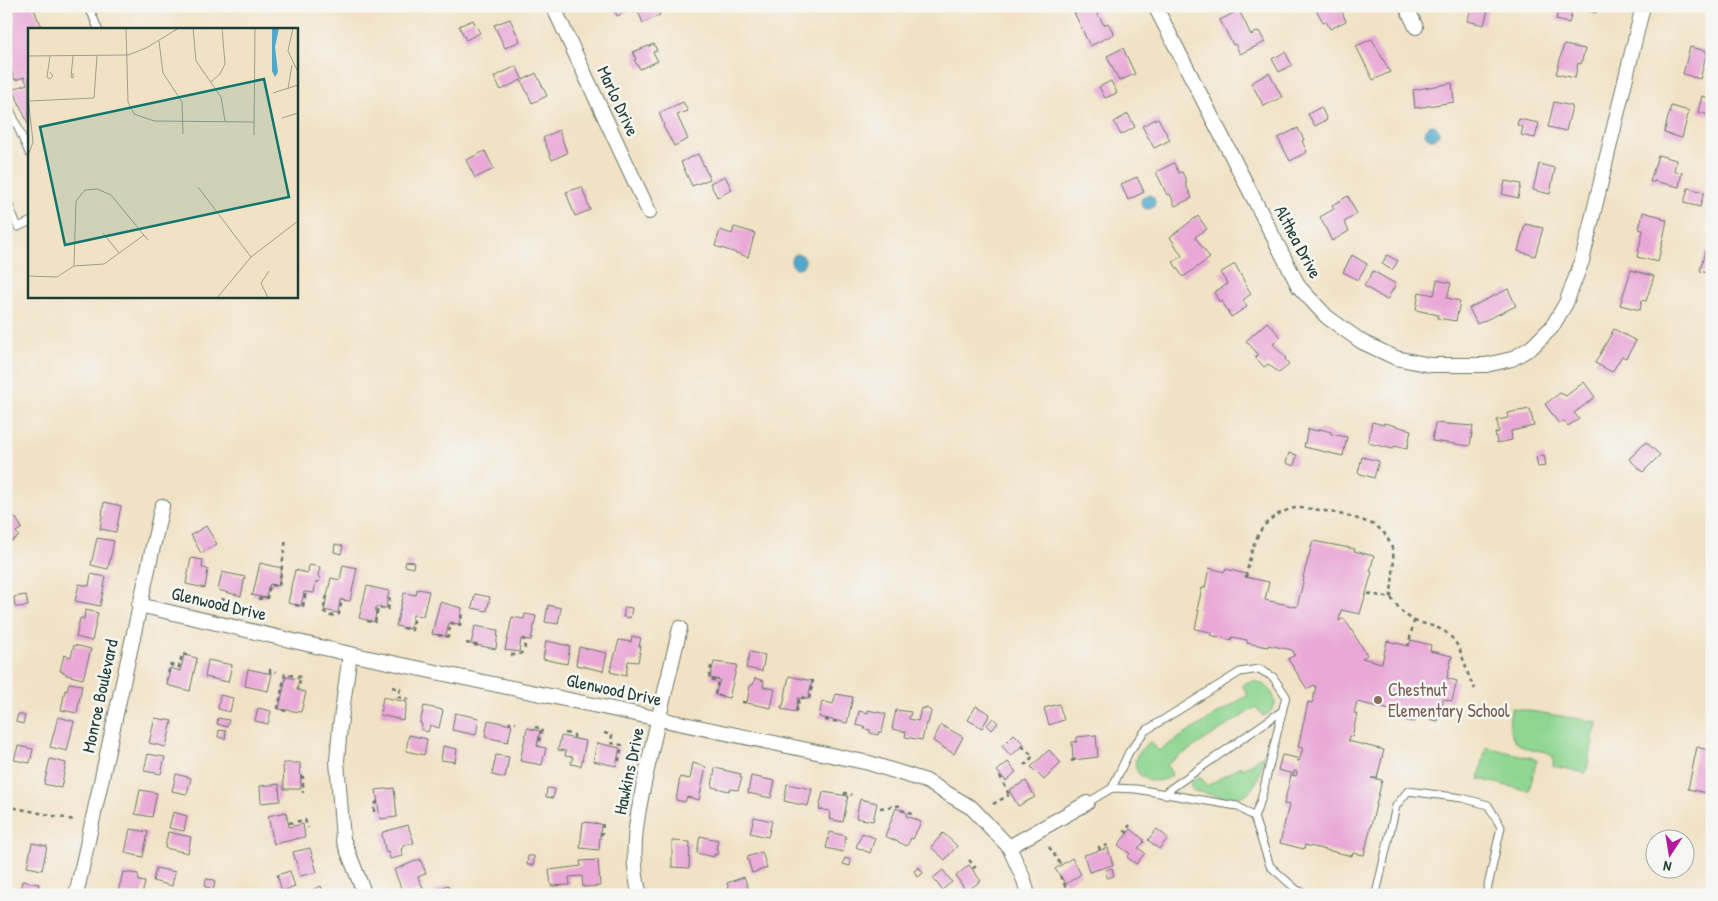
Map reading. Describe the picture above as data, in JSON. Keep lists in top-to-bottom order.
{
  "streets": {
    "street": [
      "Marlo Drive",
      "Althea Drive",
      "Glenwood Drive",
      "Monroe Boulevard",
      "Hawkins Drive"
    ]
  },
  "crossings": [
    ["Glenwood Drive", "Monroe Boulevard"],
    ["Glenwood Drive", "Hawkins Drive"]
  ],
  "places": ["Chestnut Elementary School"],
  "north": "bottom"
}
